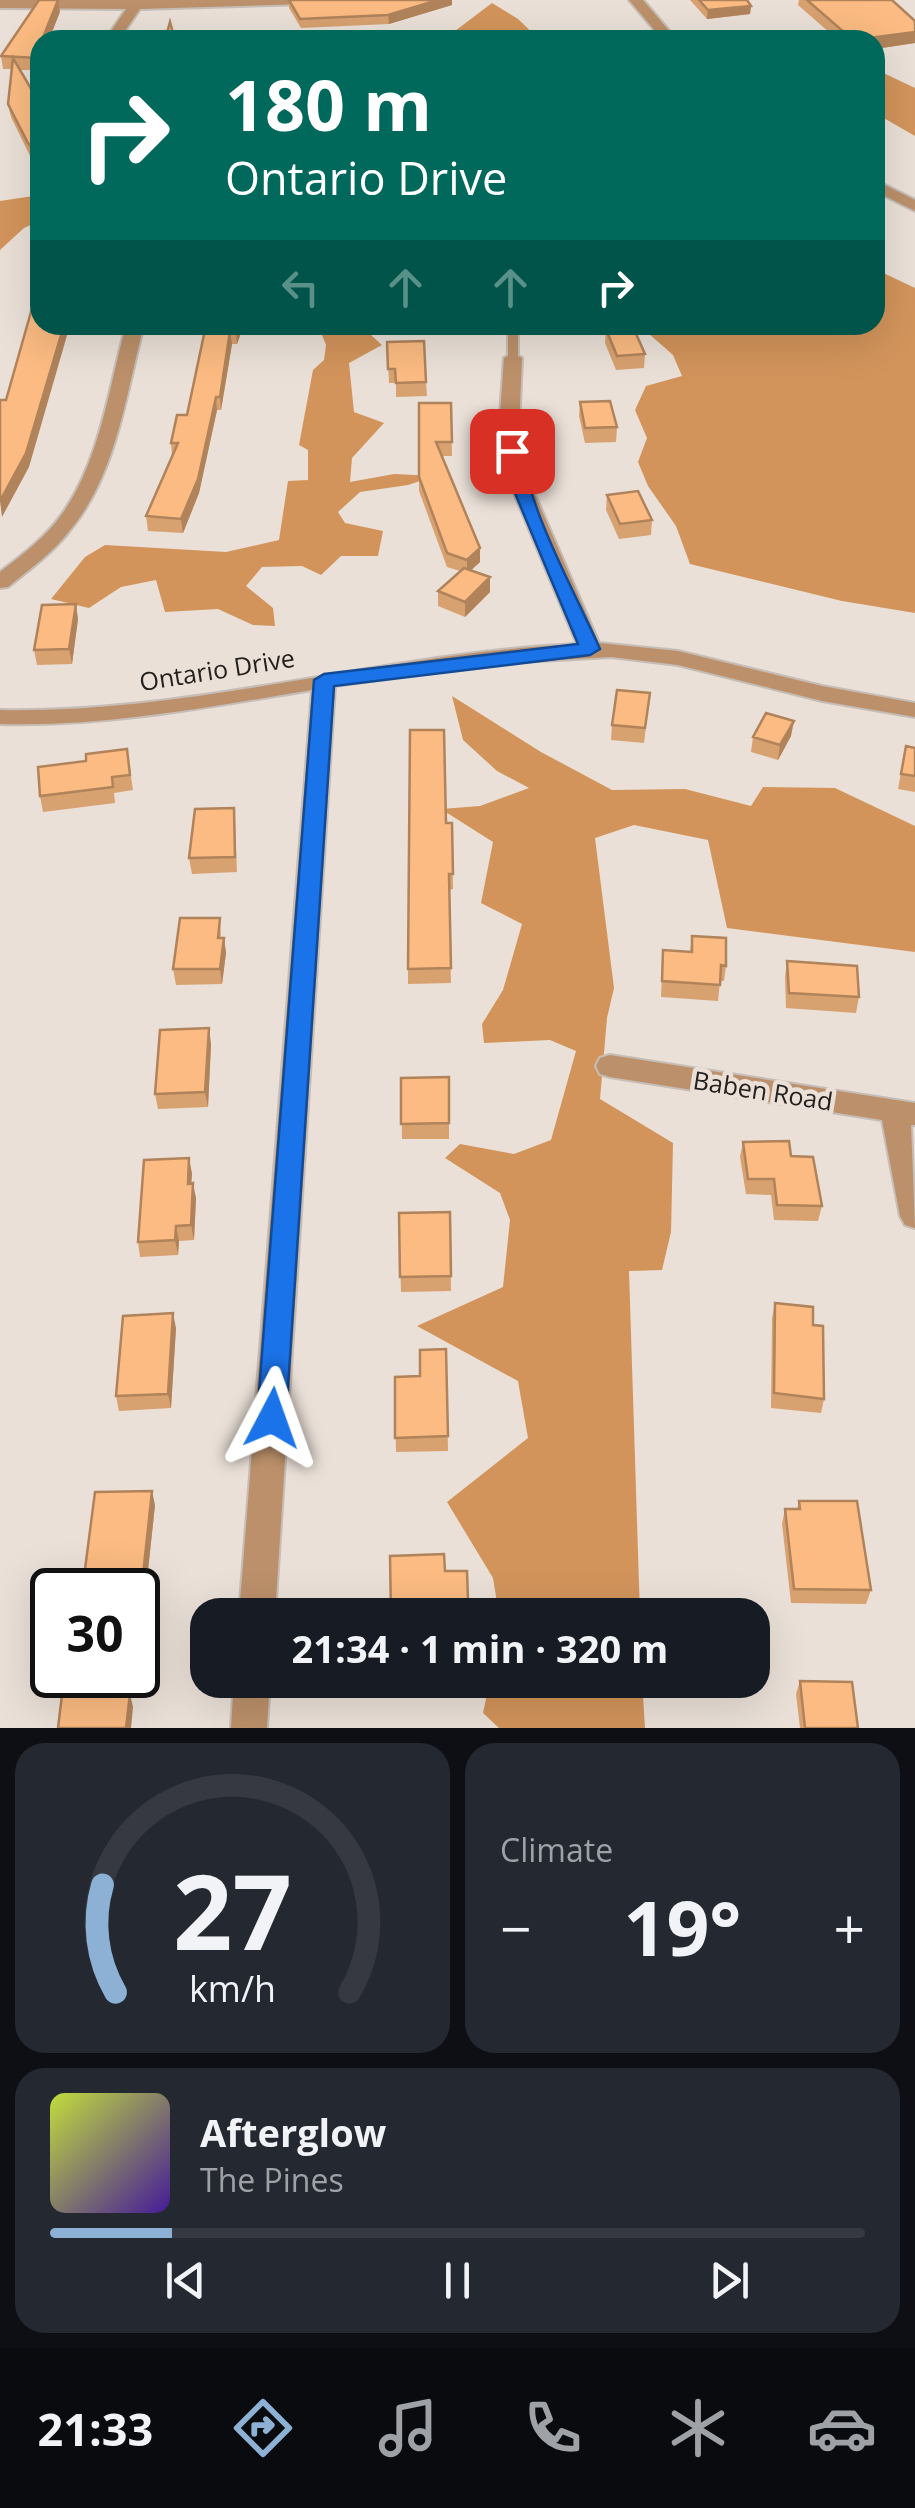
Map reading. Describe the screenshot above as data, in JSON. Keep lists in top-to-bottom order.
{
  "streets": {
    "street": ["Ontario Drive", "Baben Road"]
  },
  "page": {
    "turn": ["180 m", "Ontario Drive"],
    "limit": "30",
    "trip": "21:34 · 1 min · 320 m",
    "tile": "Climate",
    "heat": ["−", "19°", "+"],
    "song": ["Afterglow", "The Pines"],
    "tabs": "21:33",
    "gauge": ["27", "km/h"]
  }
}
